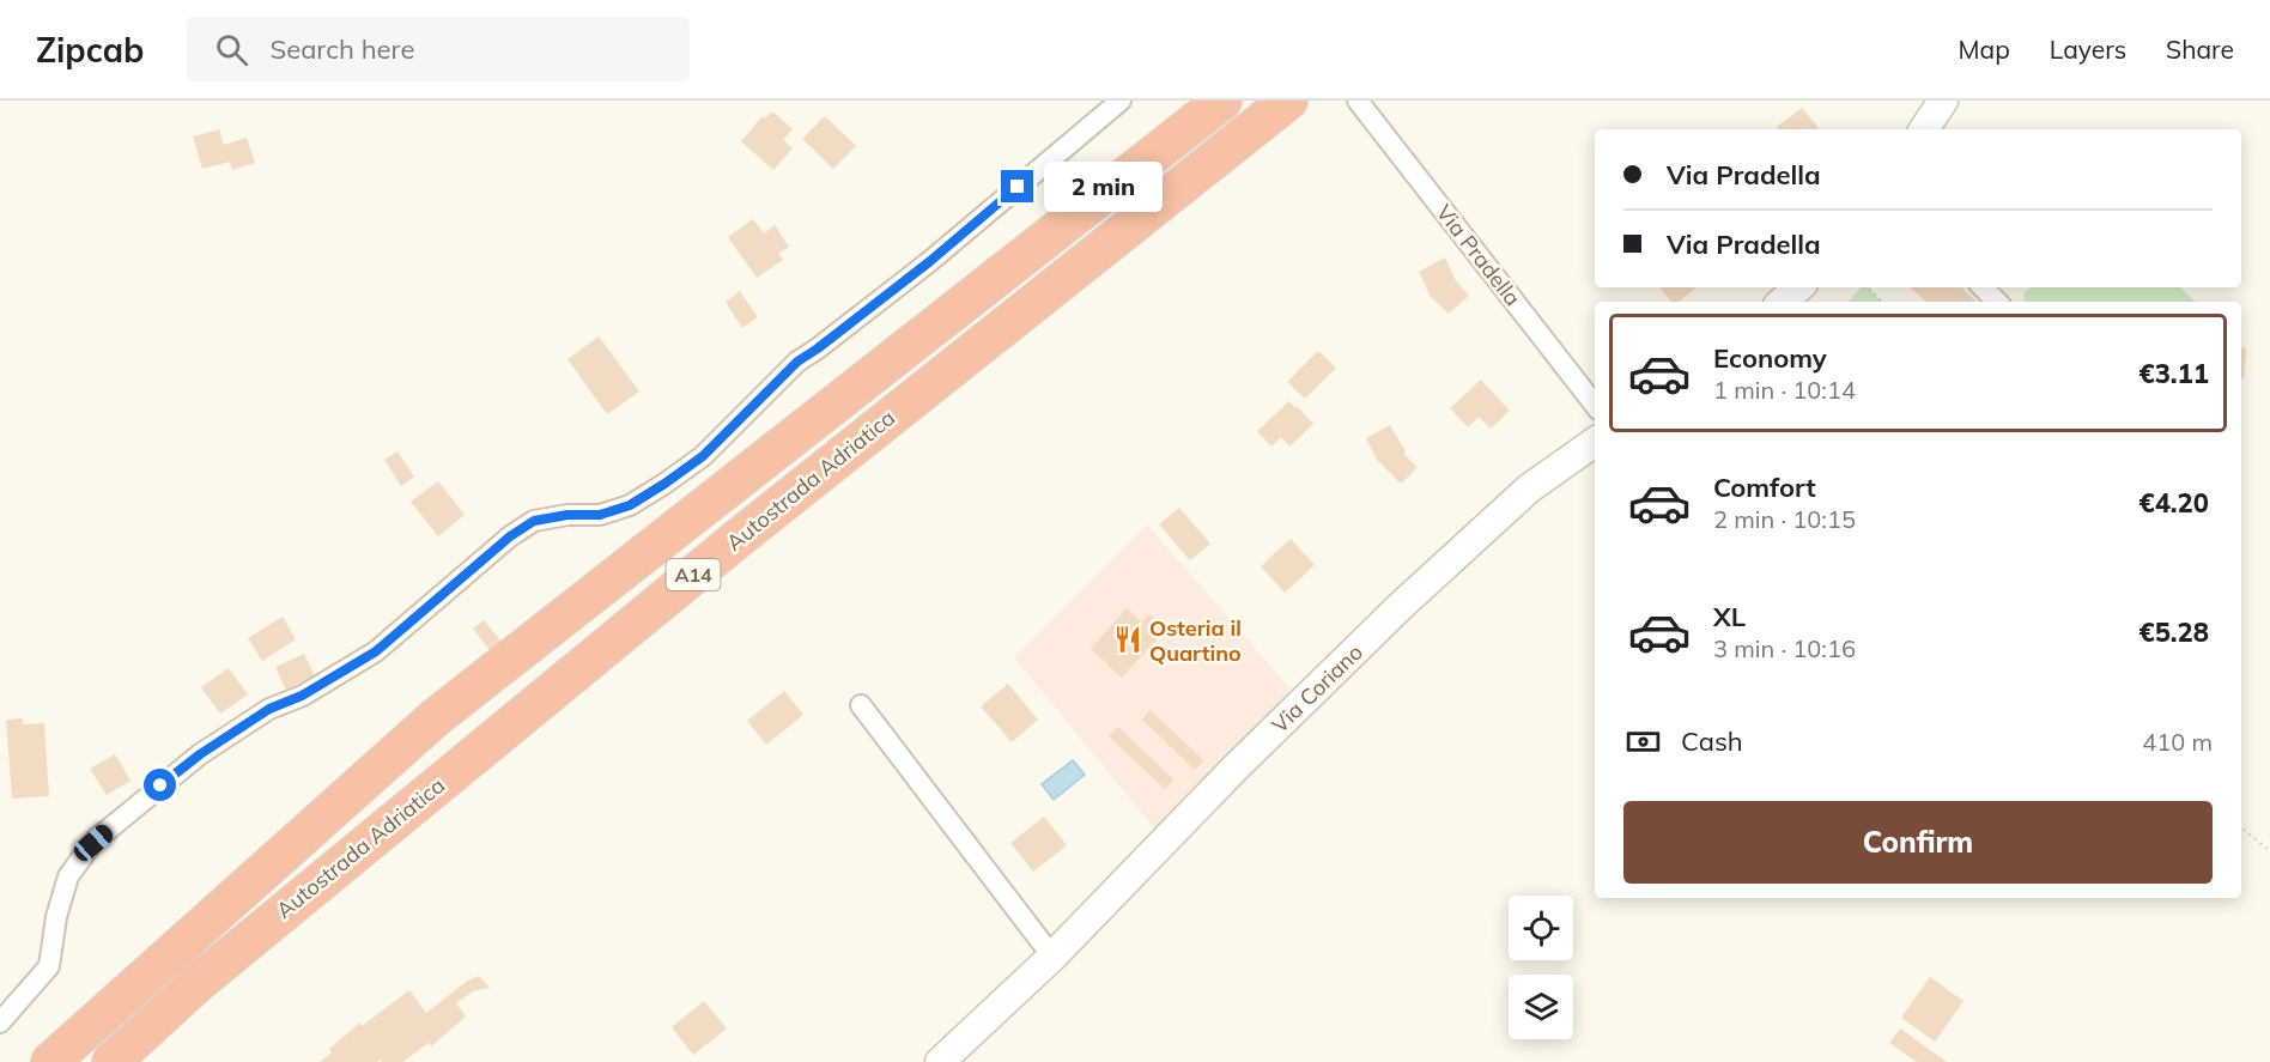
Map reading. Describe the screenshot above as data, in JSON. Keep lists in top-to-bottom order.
{
  "streets": {
    "highway": ["Autostrada Adriatica", "A14"],
    "main road": ["Via Coriano"],
    "street": ["Via Pradella"]
  },
  "places": {
    "restaurant": ["Osteria il Quartino"]
  },
  "page": {
    "header": "Zipcab",
    "search": "Search here",
    "nav": ["Map", "Layers", "Share"],
    "banner": ["Via Pradella", "Via Pradella"],
    "bubble": "2 min",
    "list": [
      {
        "name": "Economy",
        "note": "1 min · 10:14",
        "value": "€3.11"
      },
      {
        "name": "Comfort",
        "note": "2 min · 10:15",
        "value": "€4.20"
      },
      {
        "name": "XL",
        "note": "3 min · 10:16",
        "value": "€5.28"
      }
    ],
    "pay": ["Cash", "410 m"],
    "buttons": "Confirm"
  }
}
